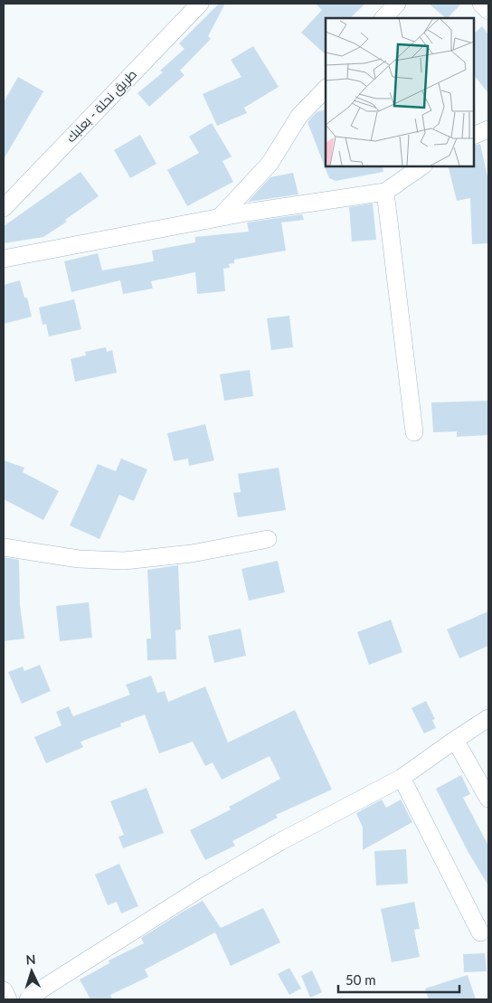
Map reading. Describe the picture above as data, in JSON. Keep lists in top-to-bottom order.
{
  "streets": {
    "street": ["طريق نحلة - بعلبك"]
  },
  "scale_bar": "50 m",
  "north": "top"
}
